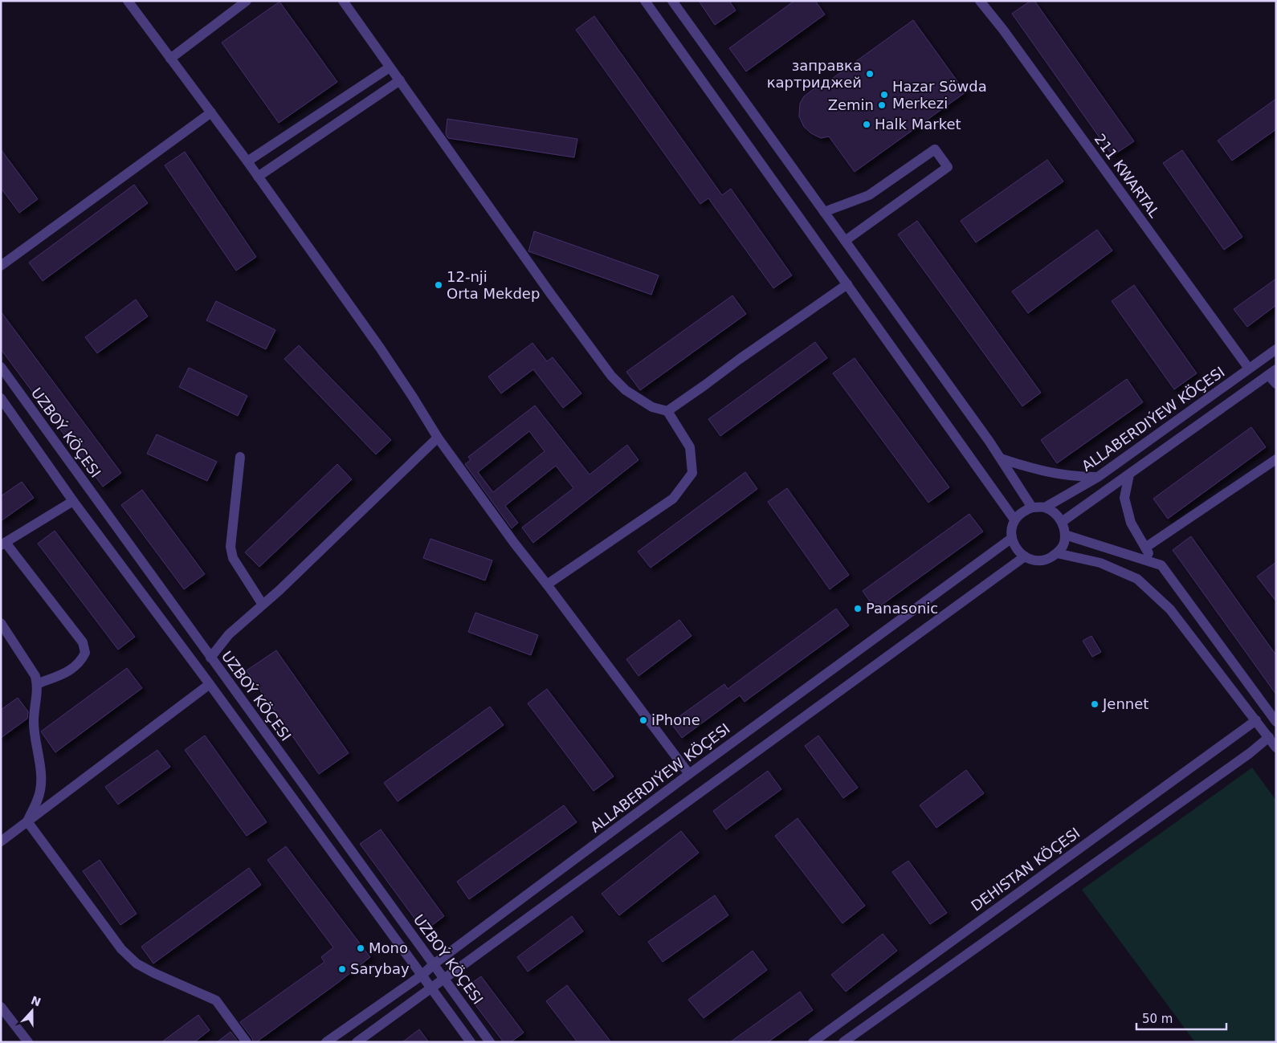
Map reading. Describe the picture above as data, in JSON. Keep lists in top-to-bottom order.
{
  "streets": {
    "street": [
      "211 KWARTAL",
      "ALLABERDIÝEW KÖÇESI",
      "UZBOÝ KÖÇESI",
      "DEHISTAN KÖÇESI"
    ]
  },
  "crossings": [
    ["211 KWARTAL", "ALLABERDIÝEW KÖÇESI"],
    ["ALLABERDIÝEW KÖÇESI", "UZBOÝ KÖÇESI"]
  ],
  "places": [
    "заправка картриджей",
    "Hazar Söwda Merkezi",
    "Zemin",
    "Halk Market",
    "12-nji Orta Mekdep",
    "Panasonic",
    "Jennet",
    "iPhone",
    "Mono",
    "Sarybay"
  ],
  "scale_bar": "50 m",
  "north": "top"
}
